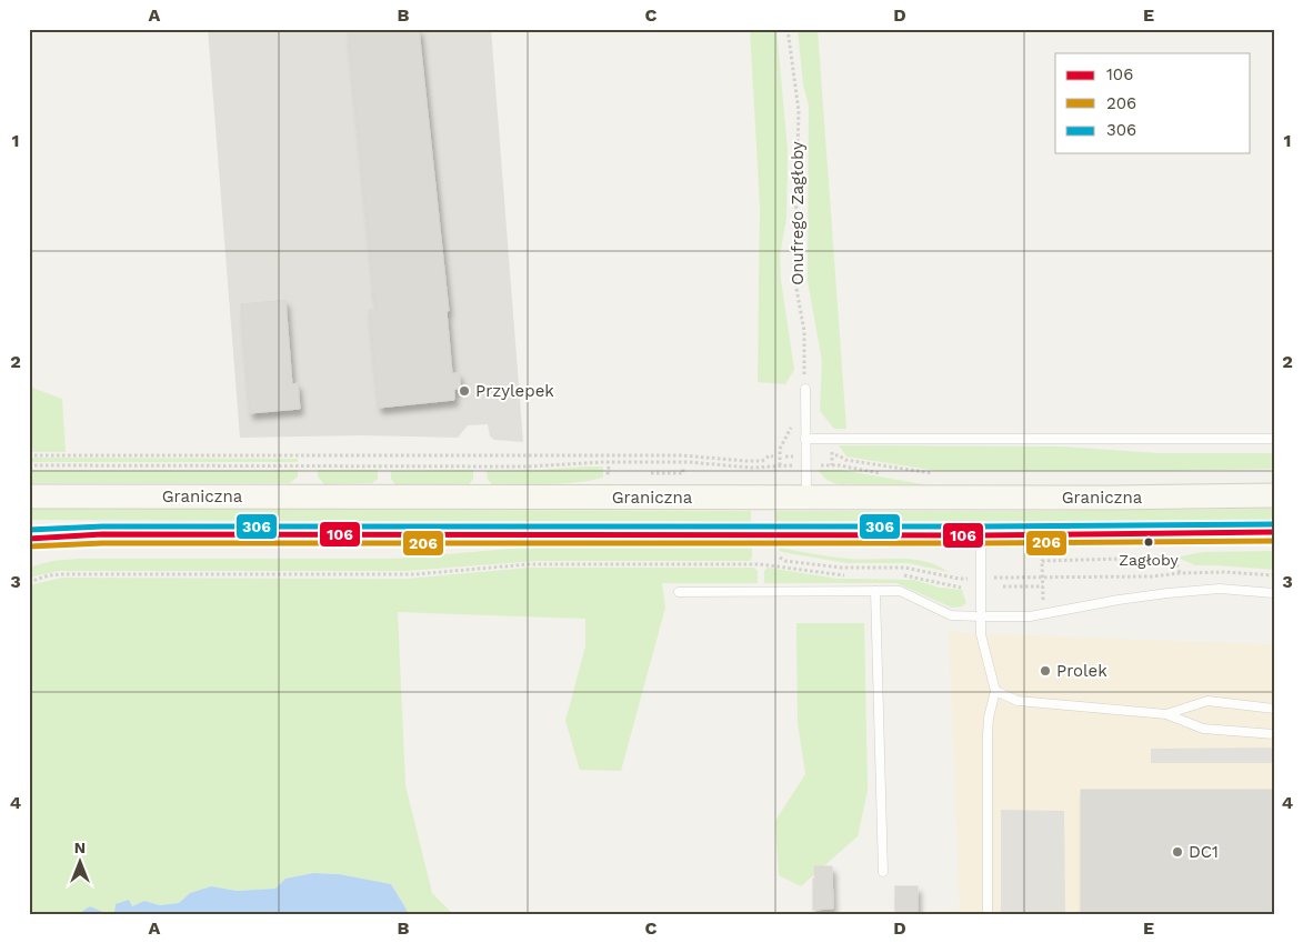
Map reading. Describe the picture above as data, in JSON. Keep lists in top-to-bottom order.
{
  "streets": {
    "main road": ["Graniczna"],
    "path": ["Onufrego Zagłoby"]
  },
  "places": [
    "Przylepek",
    "Zagłoby",
    "Prolek",
    "DC1"
  ],
  "lines": ["transit line 306", "transit line 106", "transit line 206"],
  "legend": ["106", "206", "306"],
  "north": "top",
  "grid": {
    "columns": [
      "A",
      "B",
      "C",
      "D",
      "E"
    ],
    "rows": [
      "1",
      "2",
      "3",
      "4"
    ]
  }
}
